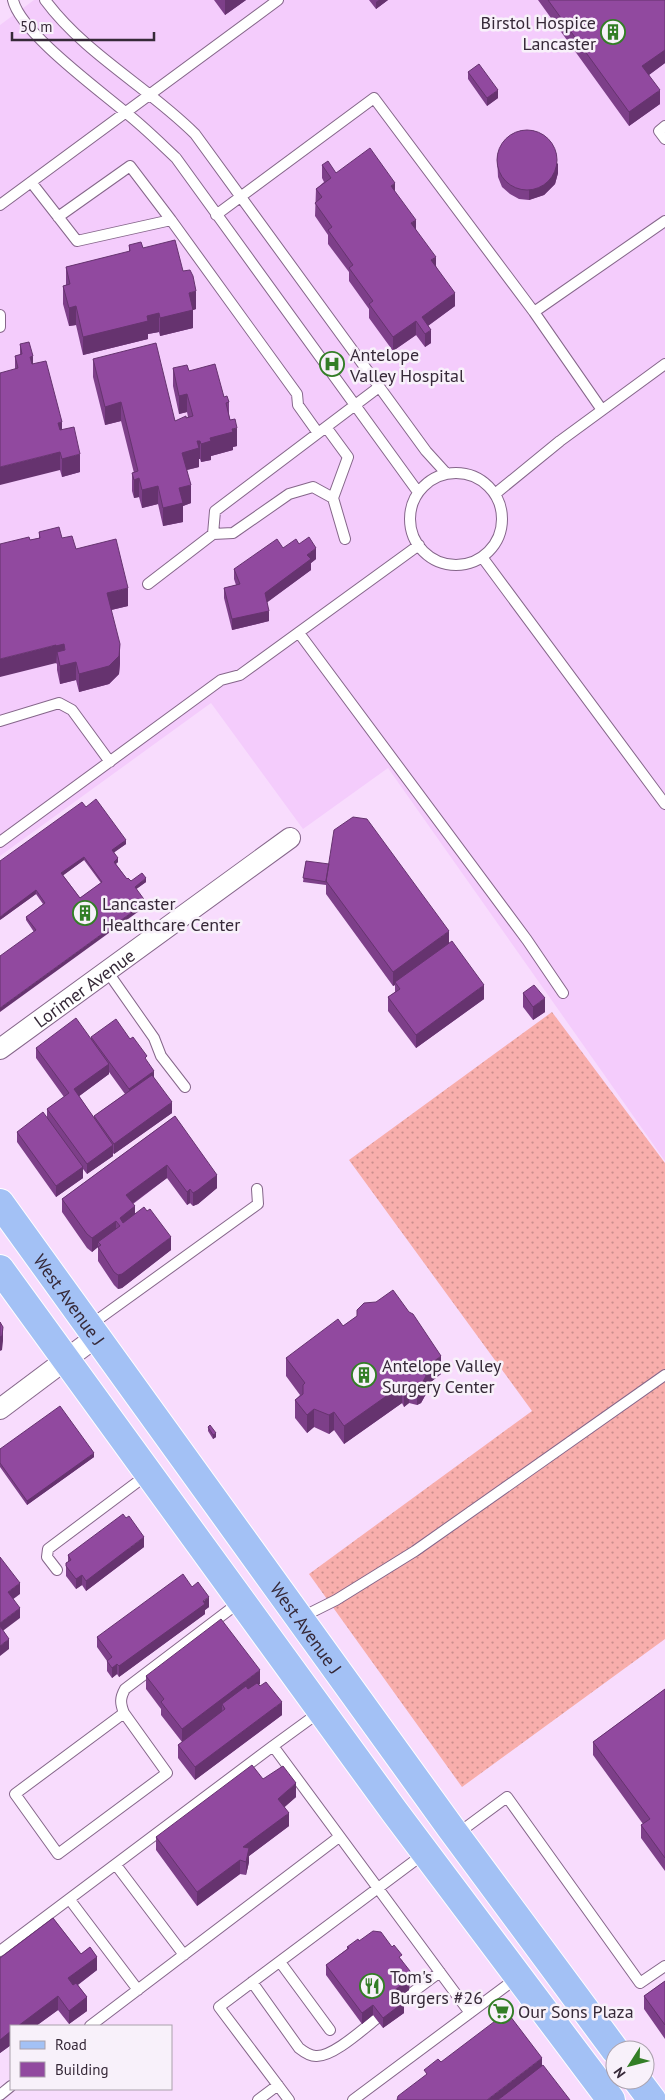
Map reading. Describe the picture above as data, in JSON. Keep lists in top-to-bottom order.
{
  "streets": {
    "main road": ["West Avenue J"],
    "street": ["Lorimer Avenue"]
  },
  "places": {
    "building": ["Birstol Hospice Lancaster", "Lancaster Healthcare Center", "Antelope Valley Surgery Center"],
    "hospital": ["Antelope Valley Hospital"],
    "restaurant": ["Tom's Burgers #26"],
    "supermarket": ["Our Sons Plaza"]
  },
  "legend": ["Road", "Building"],
  "scale_bar": "50 m",
  "north": "bottom left"
}
